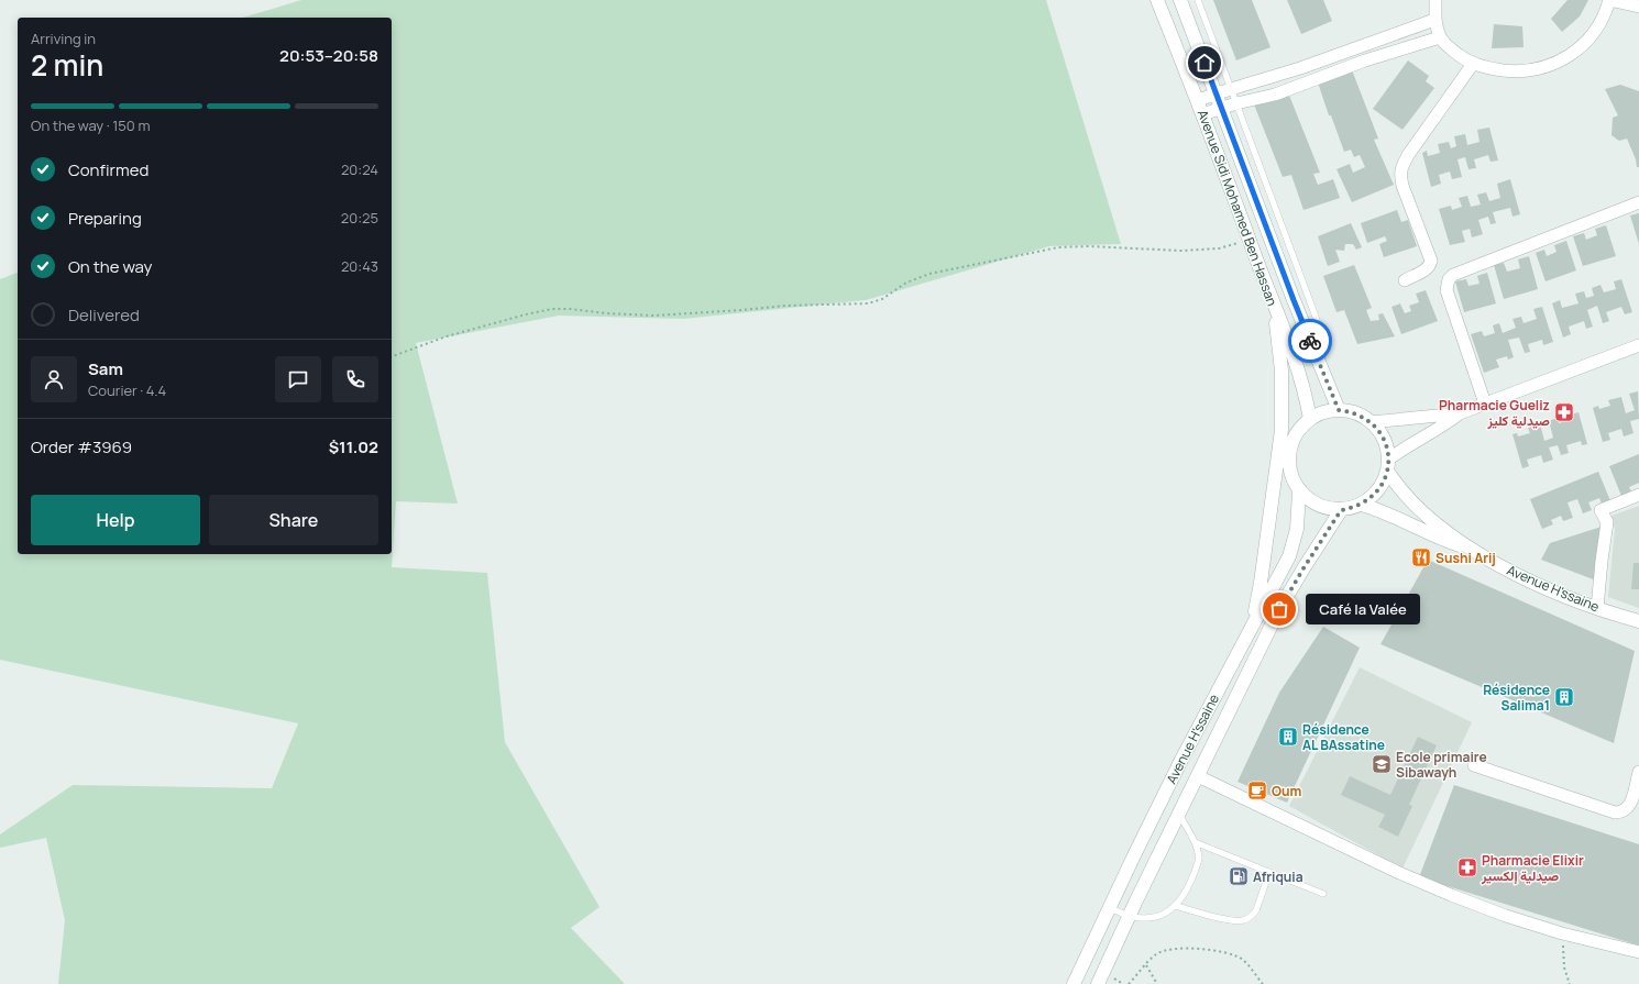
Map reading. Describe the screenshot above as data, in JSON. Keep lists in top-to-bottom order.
{
  "streets": {
    "street": ["Avenue Sidi Mohamed Ben Hassan", "Avenue H'ssaine"]
  },
  "crossings": [
    ["Avenue Sidi Mohamed Ben Hassan", "Avenue H'ssaine"]
  ],
  "places": {
    "pharmacy": ["Pharmacie Gueliz صيدلية كليز", "Pharmacie Elixir صيدلية إلكسير"],
    "restaurant": ["Sushi Arij"],
    "other": ["Café la Valée"],
    "building": ["Résidence Salima1", "Résidence AL BAssatine"],
    "school or university": ["Ecole primaire Sibawayh"],
    "cafe": ["Oum"],
    "fuel station": ["Afriquia"]
  },
  "page": {
    "heading": ["2 min", "Arriving in", "20:53–20:58"],
    "panel": [
      "Sam",
      "Courier · 4.4",
      "Order #3969",
      "$11.02"
    ],
    "bar": "On the way · 150 m",
    "list": [
      ["Confirmed", "20:24"],
      ["Preparing", "20:25"],
      ["On the way", "20:43"],
      "Delivered"
    ],
    "buttons": ["Help", "Share"],
    "bubble": "Café la Valée"
  }
}
